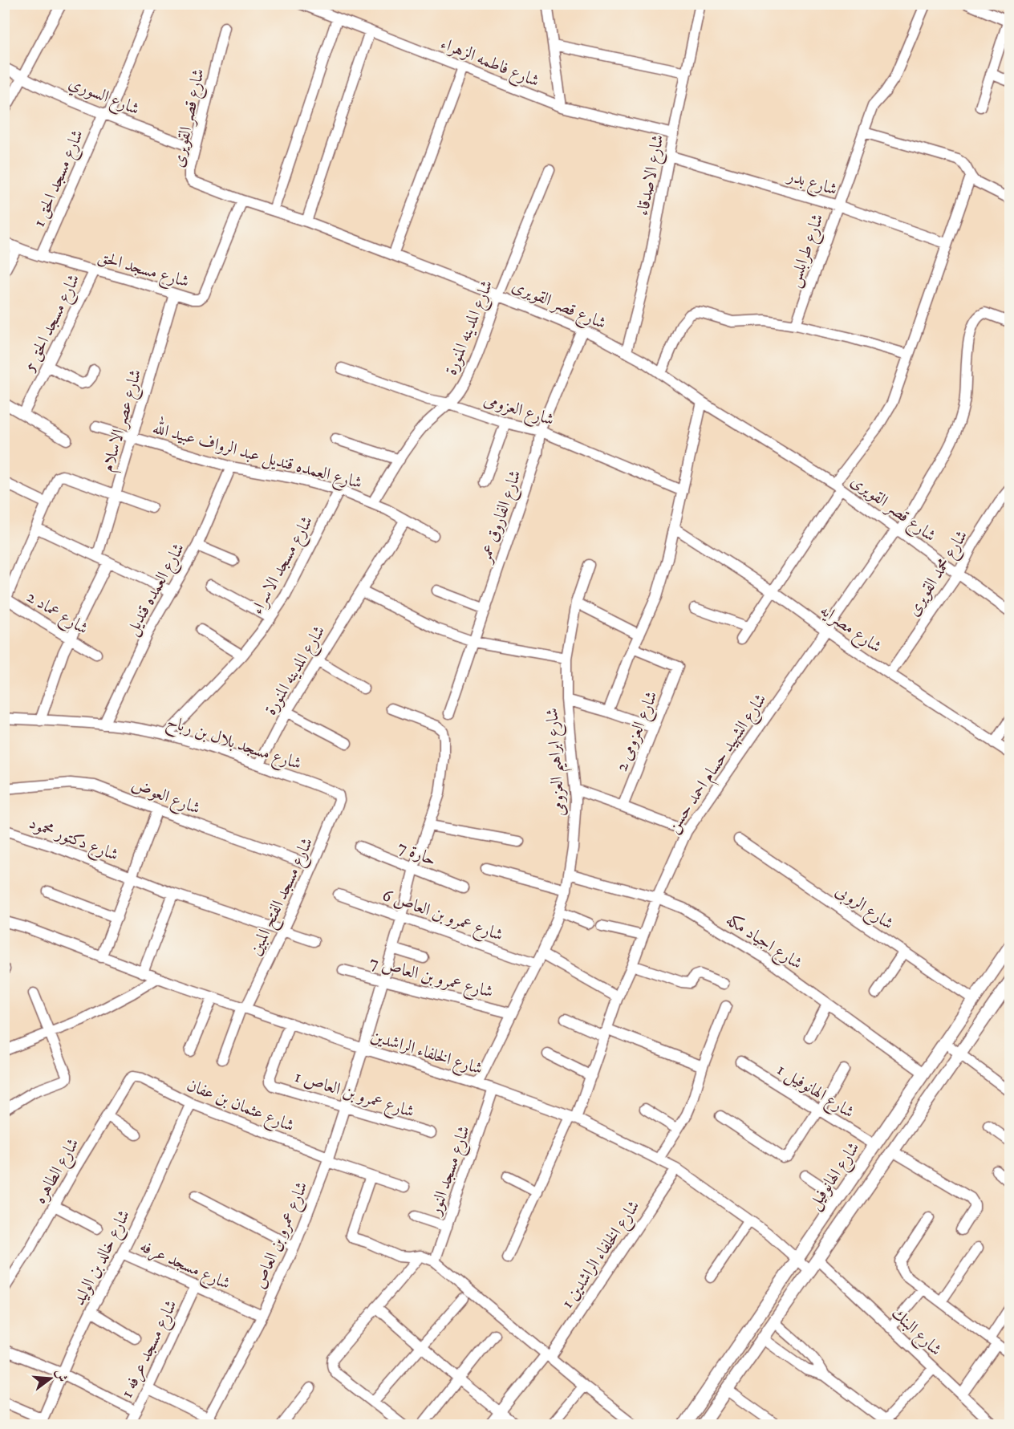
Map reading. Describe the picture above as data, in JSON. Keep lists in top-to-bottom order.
{
  "streets": {
    "street": [
      "شارع فاطمه الزهراء",
      "شارع السوري",
      "شارع قصر القويرى",
      "شارع الاصدقاء",
      "شارع مسجد الحق 1",
      "شارع بدر",
      "شارع طرابلس",
      "شارع مسجد الحق",
      "شارع مسجد الحق 5",
      "شارع المدينه المنورة",
      "شارع العزومى",
      "شارع عصر الاسلام",
      "شارع العمده قنديل عبد الرواف عبيد الله",
      "شارع الفاروق عمر",
      "شارع مسجد الاسراء",
      "شارع محمد القويرى",
      "شارع العمده قنديل",
      "شارع عماد 2",
      "شارع مصرايه",
      "شارع العزومى 2",
      "شارع مسجد بلال بن رباح",
      "شارع ابراهيم العزومى",
      "شارع الشهيد حسام احمد حسن",
      "شارع العوض",
      "شارع دكتور محمود",
      "حارة 7",
      "شارع مسجد الفتح المبين",
      "شارع الروبى",
      "شارع عمرو بن العاص 6",
      "شارع اجياد مكه",
      "شارع عمرو بن العاص 7",
      "شارع الخلفاء الراشدين",
      "شارع الهانوفيل 1",
      "شارع عمرو بن العاص 1",
      "شارع عثمان بن عفان",
      "شارع مسجد النور",
      "شارع الطاهره",
      "شارع الهانوفيل",
      "شارع عمرو بن العاص",
      "شارع الخلفاء الراشدين 1",
      "شارع خالد بن الوليد",
      "شارع مسجد عرفه",
      "شارع البنك",
      "شارع مسجد عرفه 1"
    ]
  },
  "crossings": [
    ["شارع فاطمه الزهراء", "شارع الاصدقاء"],
    ["شارع السوري", "شارع قصر القويرى"],
    ["شارع السوري", "شارع مسجد الحق 1"],
    ["شارع قصر القويرى", "شارع الاصدقاء"],
    ["شارع قصر القويرى", "شارع مسجد الحق"],
    ["شارع قصر القويرى", "شارع المدينه المنورة"],
    ["شارع قصر القويرى", "شارع الفاروق عمر"],
    ["شارع قصر القويرى", "شارع محمد القويرى"],
    ["شارع قصر القويرى", "شارع الشهيد حسام احمد حسن"],
    ["شارع الاصدقاء", "شارع بدر"],
    ["شارع مسجد الحق 1", "شارع مسجد الحق"],
    ["شارع بدر", "شارع طرابلس"],
    ["شارع مسجد الحق", "شارع مسجد الحق 5"],
    ["شارع مسجد الحق", "شارع عصر الاسلام"],
    ["شارع المدينه المنورة", "شارع العزومى"],
    ["شارع المدينه المنورة", "شارع العمده قنديل عبد الرواف عبيد الله"],
    ["شارع المدينه المنورة", "شارع مسجد بلال بن رباح"],
    ["شارع العزومى", "شارع الفاروق عمر"],
    ["شارع عصر الاسلام", "شارع العمده قنديل عبد الرواف عبيد الله"],
    ["شارع العمده قنديل عبد الرواف عبيد الله", "شارع مسجد الاسراء"],
    ["شارع العمده قنديل عبد الرواف عبيد الله", "شارع العمده قنديل"],
    ["شارع مسجد الاسراء", "شارع مسجد بلال بن رباح"],
    ["شارع محمد القويرى", "شارع مصرايه"],
    ["شارع العمده قنديل", "شارع مسجد بلال بن رباح"],
    ["شارع مصرايه", "شارع الشهيد حسام احمد حسن"],
    ["شارع مسجد بلال بن رباح", "شارع مسجد الفتح المبين"],
    ["شارع ابراهيم العزومى", "شارع عمرو بن العاص 6"],
    ["شارع ابراهيم العزومى", "شارع اجياد مكه"],
    ["شارع ابراهيم العزومى", "شارع عمرو بن العاص 7"],
    ["شارع ابراهيم العزومى", "شارع الخلفاء الراشدين"],
    ["شارع الشهيد حسام احمد حسن", "شارع اجياد مكه"],
    ["شارع الشهيد حسام احمد حسن", "شارع الخلفاء الراشدين"],
    ["شارع العوض", "شارع مسجد الفتح المبين"],
    ["شارع دكتور محمود", "شارع مسجد الفتح المبين"],
    ["حارة 7", "شارع عمرو بن العاص"],
    ["شارع مسجد الفتح المبين", "شارع الخلفاء الراشدين"],
    ["شارع الروبى", "شارع الهانوفيل"],
    ["شارع عمرو بن العاص 6", "شارع عمرو بن العاص"],
    ["شارع اجياد مكه", "شارع الهانوفيل"],
    ["شارع عمرو بن العاص 7", "شارع عمرو بن العاص"],
    ["شارع الخلفاء الراشدين", "شارع عمرو بن العاص 1"],
    ["شارع الخلفاء الراشدين", "شارع مسجد النور"],
    ["شارع الخلفاء الراشدين", "شارع الهانوفيل"],
    ["شارع الخلفاء الراشدين", "شارع عمرو بن العاص"],
    ["شارع الخلفاء الراشدين", "شارع الخلفاء الراشدين 1"],
    ["شارع الهانوفيل 1", "شارع الهانوفيل"],
    ["شارع عمرو بن العاص 1", "شارع عمرو بن العاص"],
    ["شارع عثمان بن عفان", "شارع الطاهره"],
    ["شارع عثمان بن عفان", "شارع عمرو بن العاص"],
    ["شارع عثمان بن عفان", "شارع خالد بن الوليد"],
    ["شارع الهانوفيل", "شارع البنك"],
    ["شارع عمرو بن العاص", "شارع مسجد عرفه"],
    ["شارع خالد بن الوليد", "شارع مسجد عرفه"],
    ["شارع مسجد عرفه", "شارع مسجد عرفه 1"]
  ],
  "north": "right"
}
